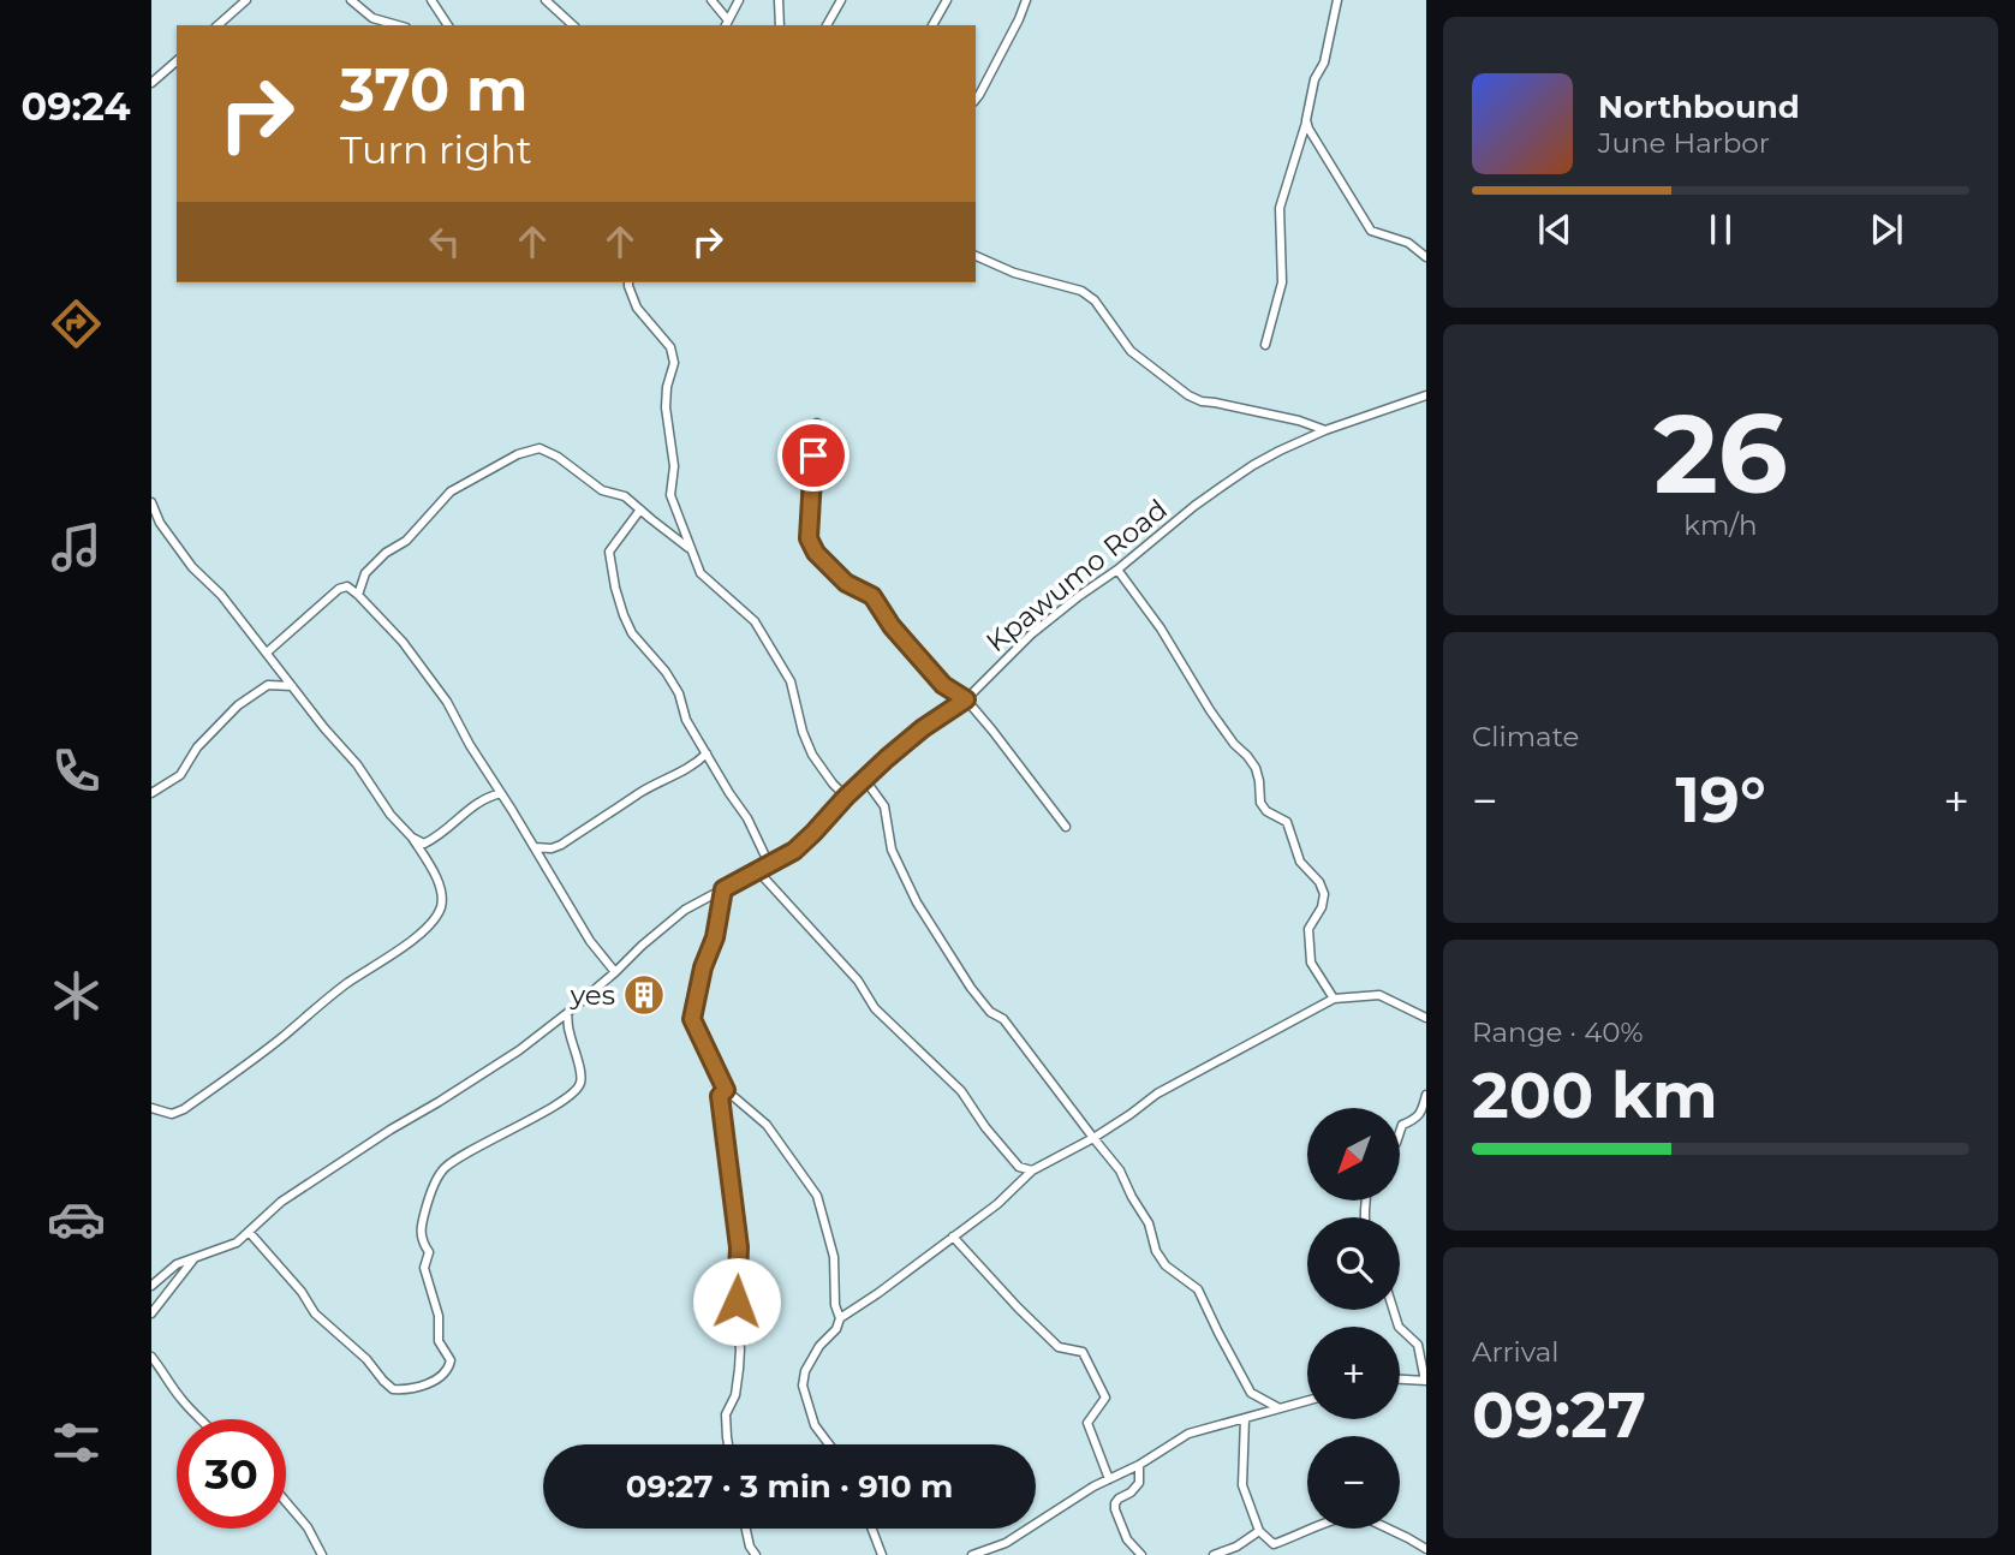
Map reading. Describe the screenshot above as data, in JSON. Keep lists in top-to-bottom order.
{
  "streets": {
    "street": ["Kpawumo Road"]
  },
  "places": {
    "building": ["yes"]
  },
  "north": "bottom left",
  "page": {
    "tabs": "09:24",
    "turn": ["370 m", "Turn right"],
    "song": ["Northbound", "June Harbor"],
    "tile": [
      ["26", "km/h"],
      "Climate",
      ["Range · 40%", "200 km"],
      ["Arrival", "09:27"]
    ],
    "heat": ["−", "19°", "+"],
    "map_buttons": ["+", "−"],
    "limit": "30",
    "trip": "09:27 · 3 min · 910 m"
  }
}
